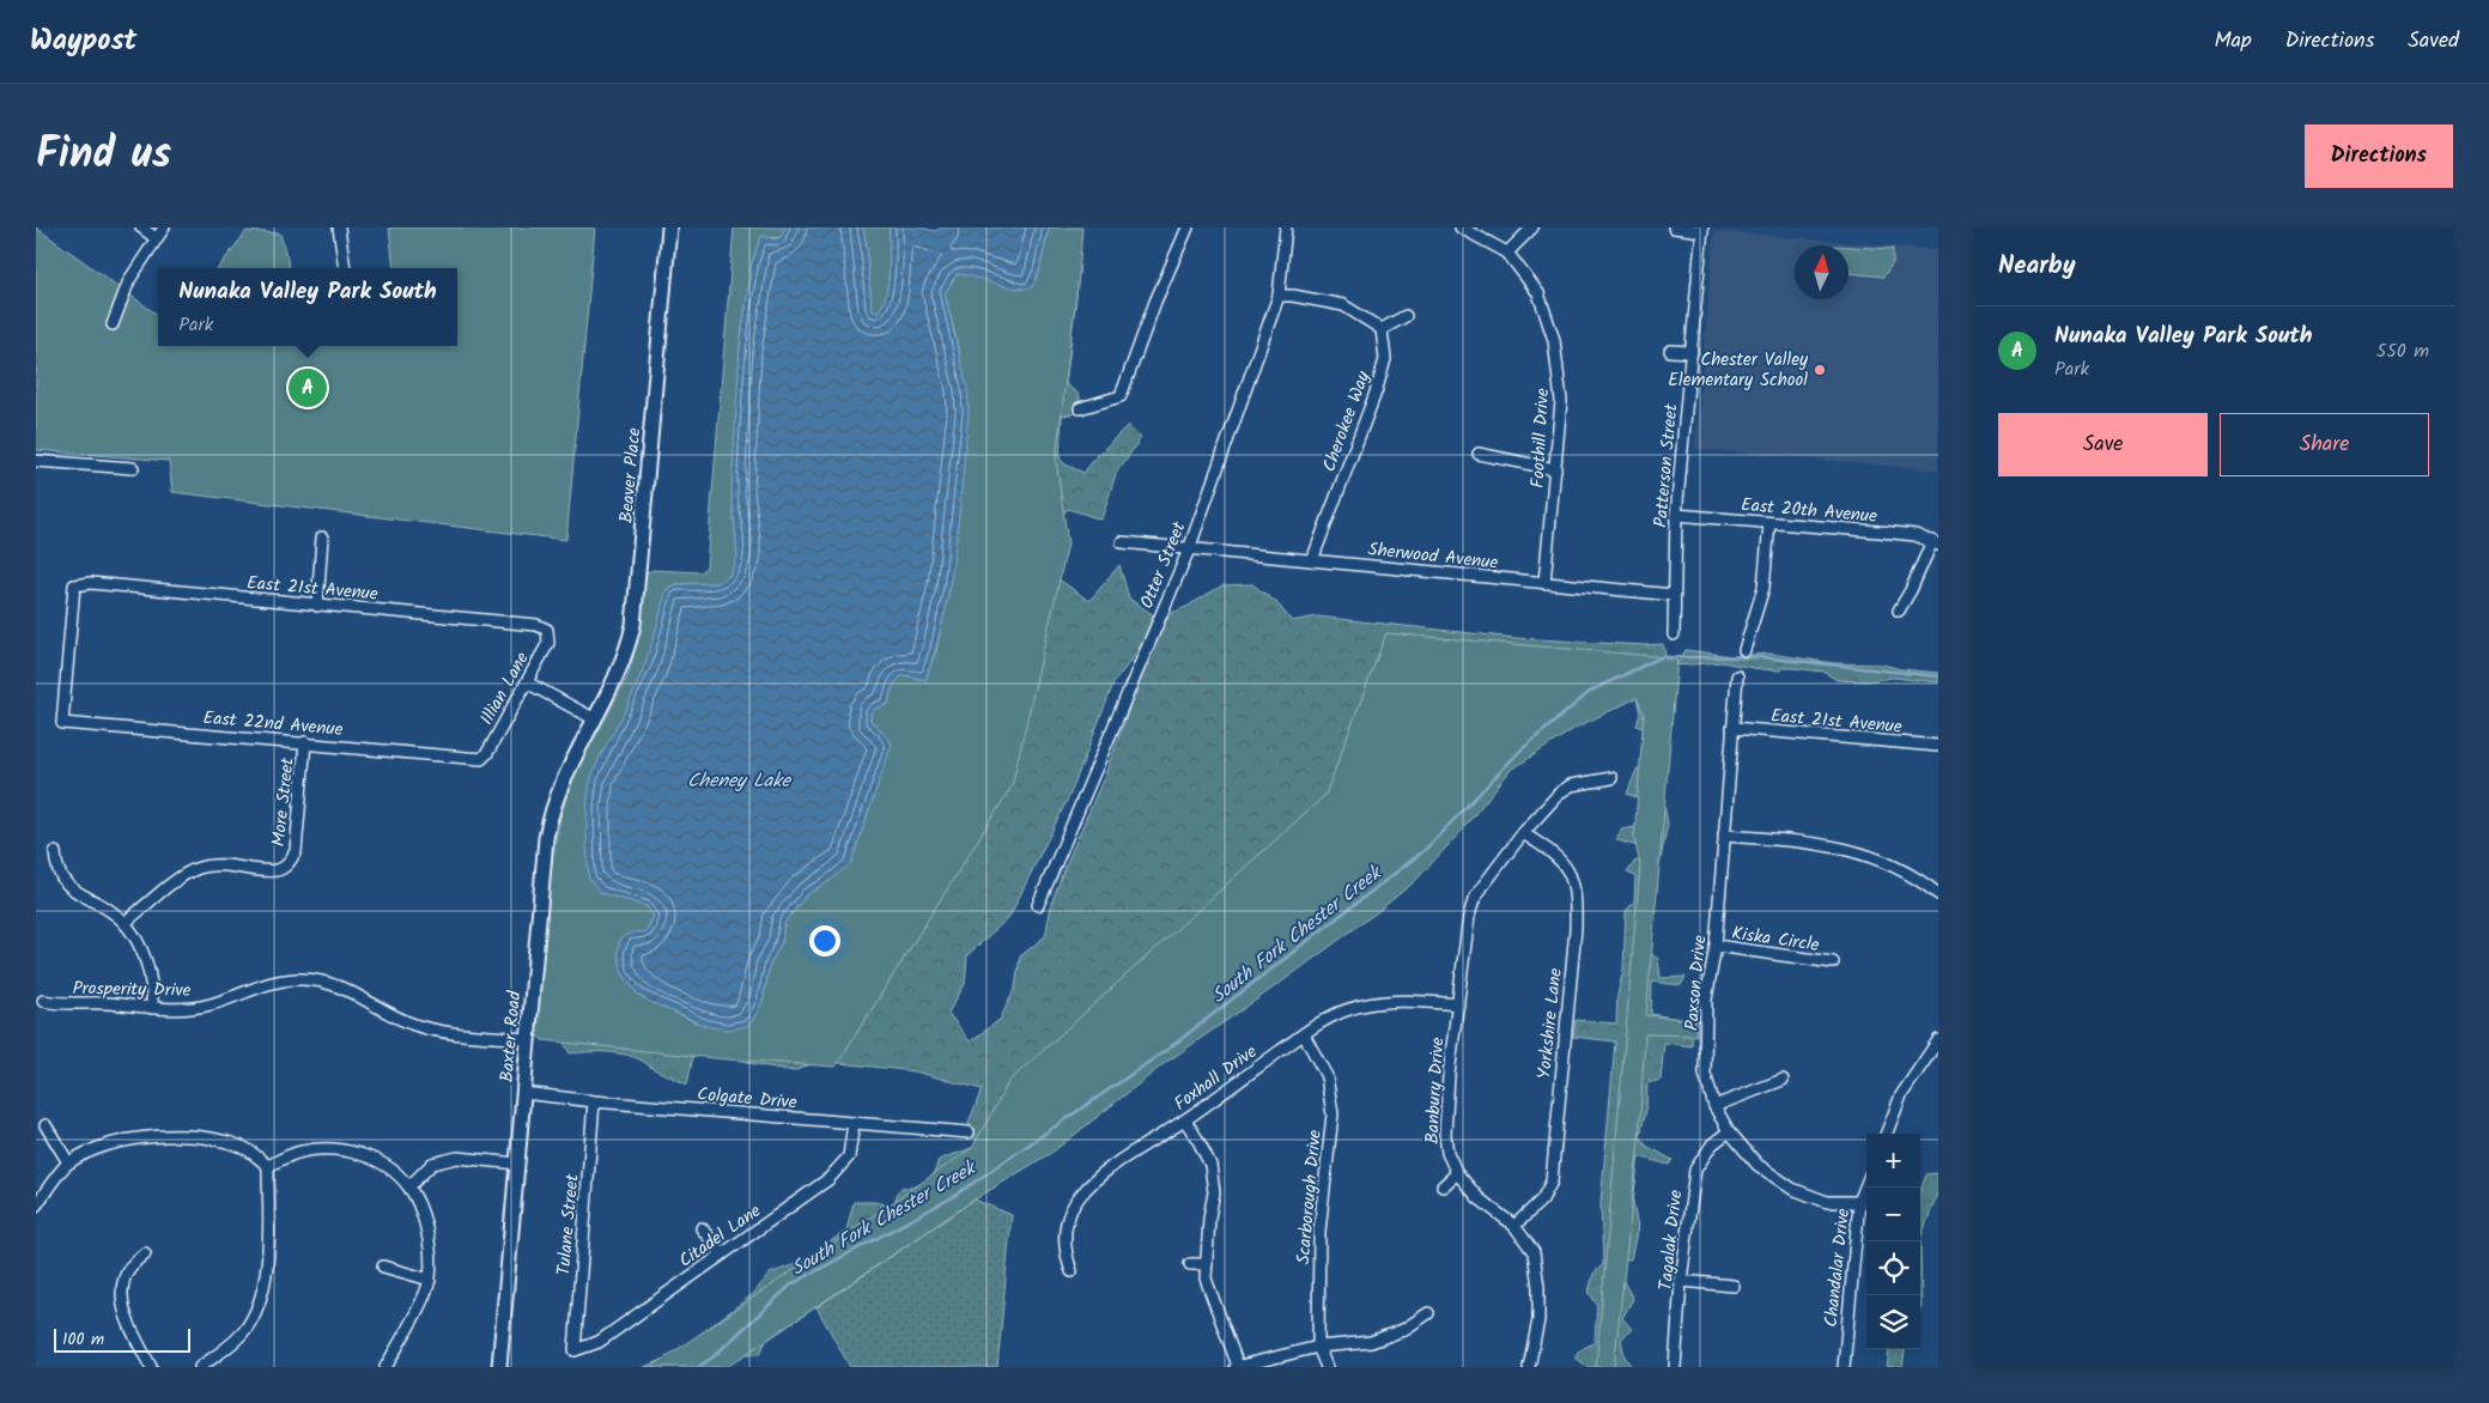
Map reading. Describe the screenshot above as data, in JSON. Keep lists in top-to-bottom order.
{
  "streets": {
    "street": [
      "Cherokee Way",
      "Foothill Drive",
      "Patterson Street",
      "Beaver Place",
      "East 20th Avenue",
      "Sherwood Avenue",
      "Otter Street",
      "East 21st Avenue",
      "Illian Lane",
      "East 22nd Avenue",
      "More Street",
      "Kiska Circle",
      "Paxson Drive",
      "Prosperity Drive",
      "Yorkshire Lane",
      "Baxter Road",
      "Foxhall Drive",
      "Banbury Drive",
      "Colgate Drive",
      "Scarborough Drive",
      "Tulane Street",
      "Citadel Lane",
      "Tagalak Drive",
      "Chandalar Drive"
    ]
  },
  "crossings": [
    ["Cherokee Way", "Sherwood Avenue"],
    ["Foothill Drive", "Sherwood Avenue"],
    ["Patterson Street", "East 20th Avenue"],
    ["Patterson Street", "Sherwood Avenue"],
    ["Beaver Place", "Baxter Road"],
    ["Sherwood Avenue", "Otter Street"],
    ["East 21st Avenue", "Illian Lane"],
    ["East 21st Avenue", "East 22nd Avenue"],
    ["East 21st Avenue", "Paxson Drive"],
    ["Illian Lane", "East 22nd Avenue"],
    ["East 22nd Avenue", "More Street"],
    ["Kiska Circle", "Paxson Drive"],
    ["Paxson Drive", "Tagalak Drive"],
    ["Paxson Drive", "Chandalar Drive"],
    ["Prosperity Drive", "Baxter Road"],
    ["Yorkshire Lane", "Banbury Drive"],
    ["Baxter Road", "Colgate Drive"],
    ["Foxhall Drive", "Banbury Drive"],
    ["Foxhall Drive", "Scarborough Drive"],
    ["Colgate Drive", "Tulane Street"],
    ["Colgate Drive", "Citadel Lane"],
    ["Tulane Street", "Citadel Lane"]
  ],
  "water": ["Cheney Lake", "South Fork Chester Creek"],
  "places": ["Chester Valley Elementary School"],
  "scale_bar": "100 m",
  "north": "top",
  "page": {
    "header": "Waypost",
    "nav": ["Map", "Directions", "Saved"],
    "title": "Find us",
    "buttons": [
      "Directions",
      ["Save", "Share"]
    ],
    "heading": "Nearby",
    "popup": ["Nunaka Valley Park South", "Park"],
    "list": [
      {
        "mark": "A",
        "name": "Nunaka Valley Park South",
        "note": "Park",
        "value": "550 m"
      }
    ],
    "pins": "A",
    "map_buttons": ["+", "−"],
    "scale": "100 m"
  }
}
